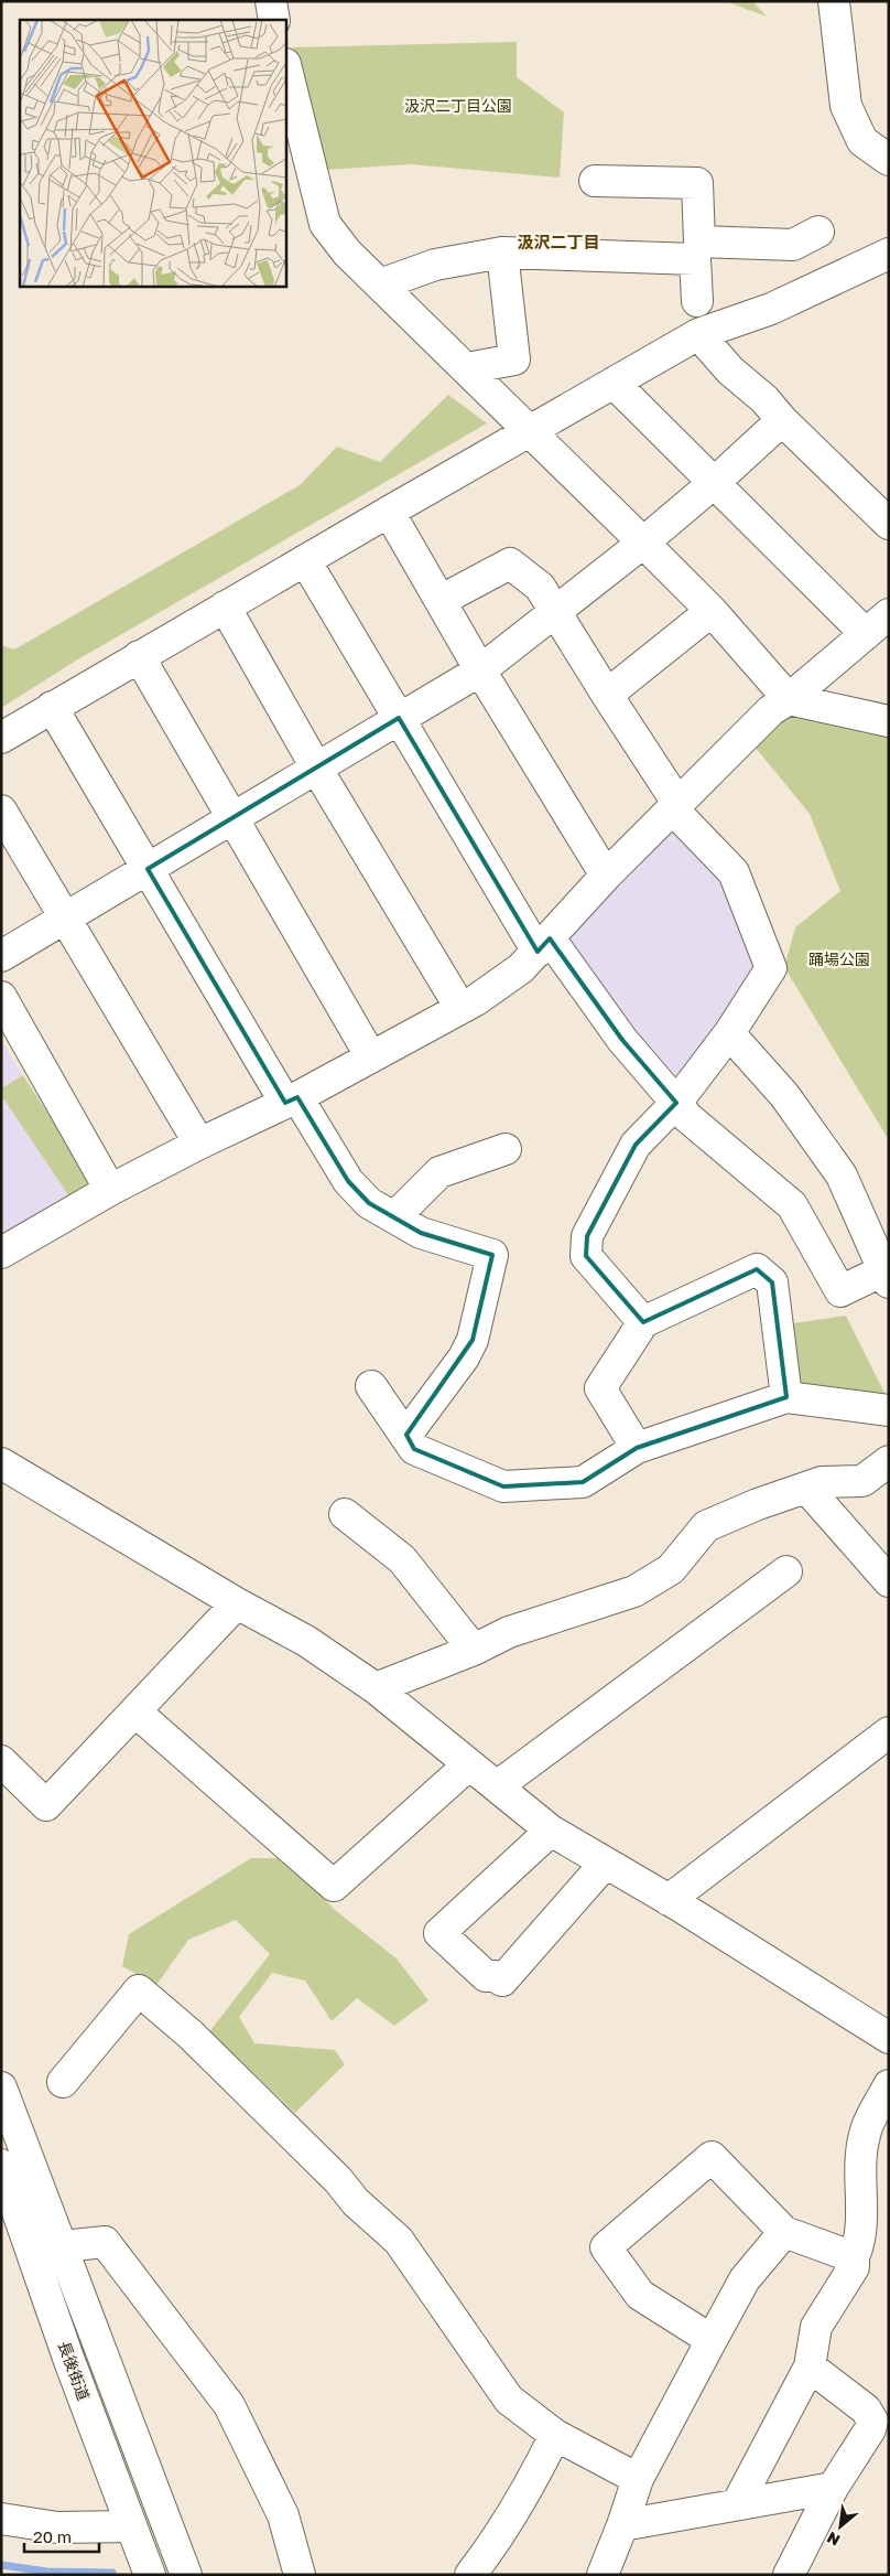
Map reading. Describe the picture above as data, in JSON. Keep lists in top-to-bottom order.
{
  "streets": {
    "street": ["長後街道"]
  },
  "districts": ["汲沢二丁目"],
  "parks": ["汲沢二丁目公園", "踊場公園"],
  "scale_bar": "20 m",
  "north": "bottom left"
}
